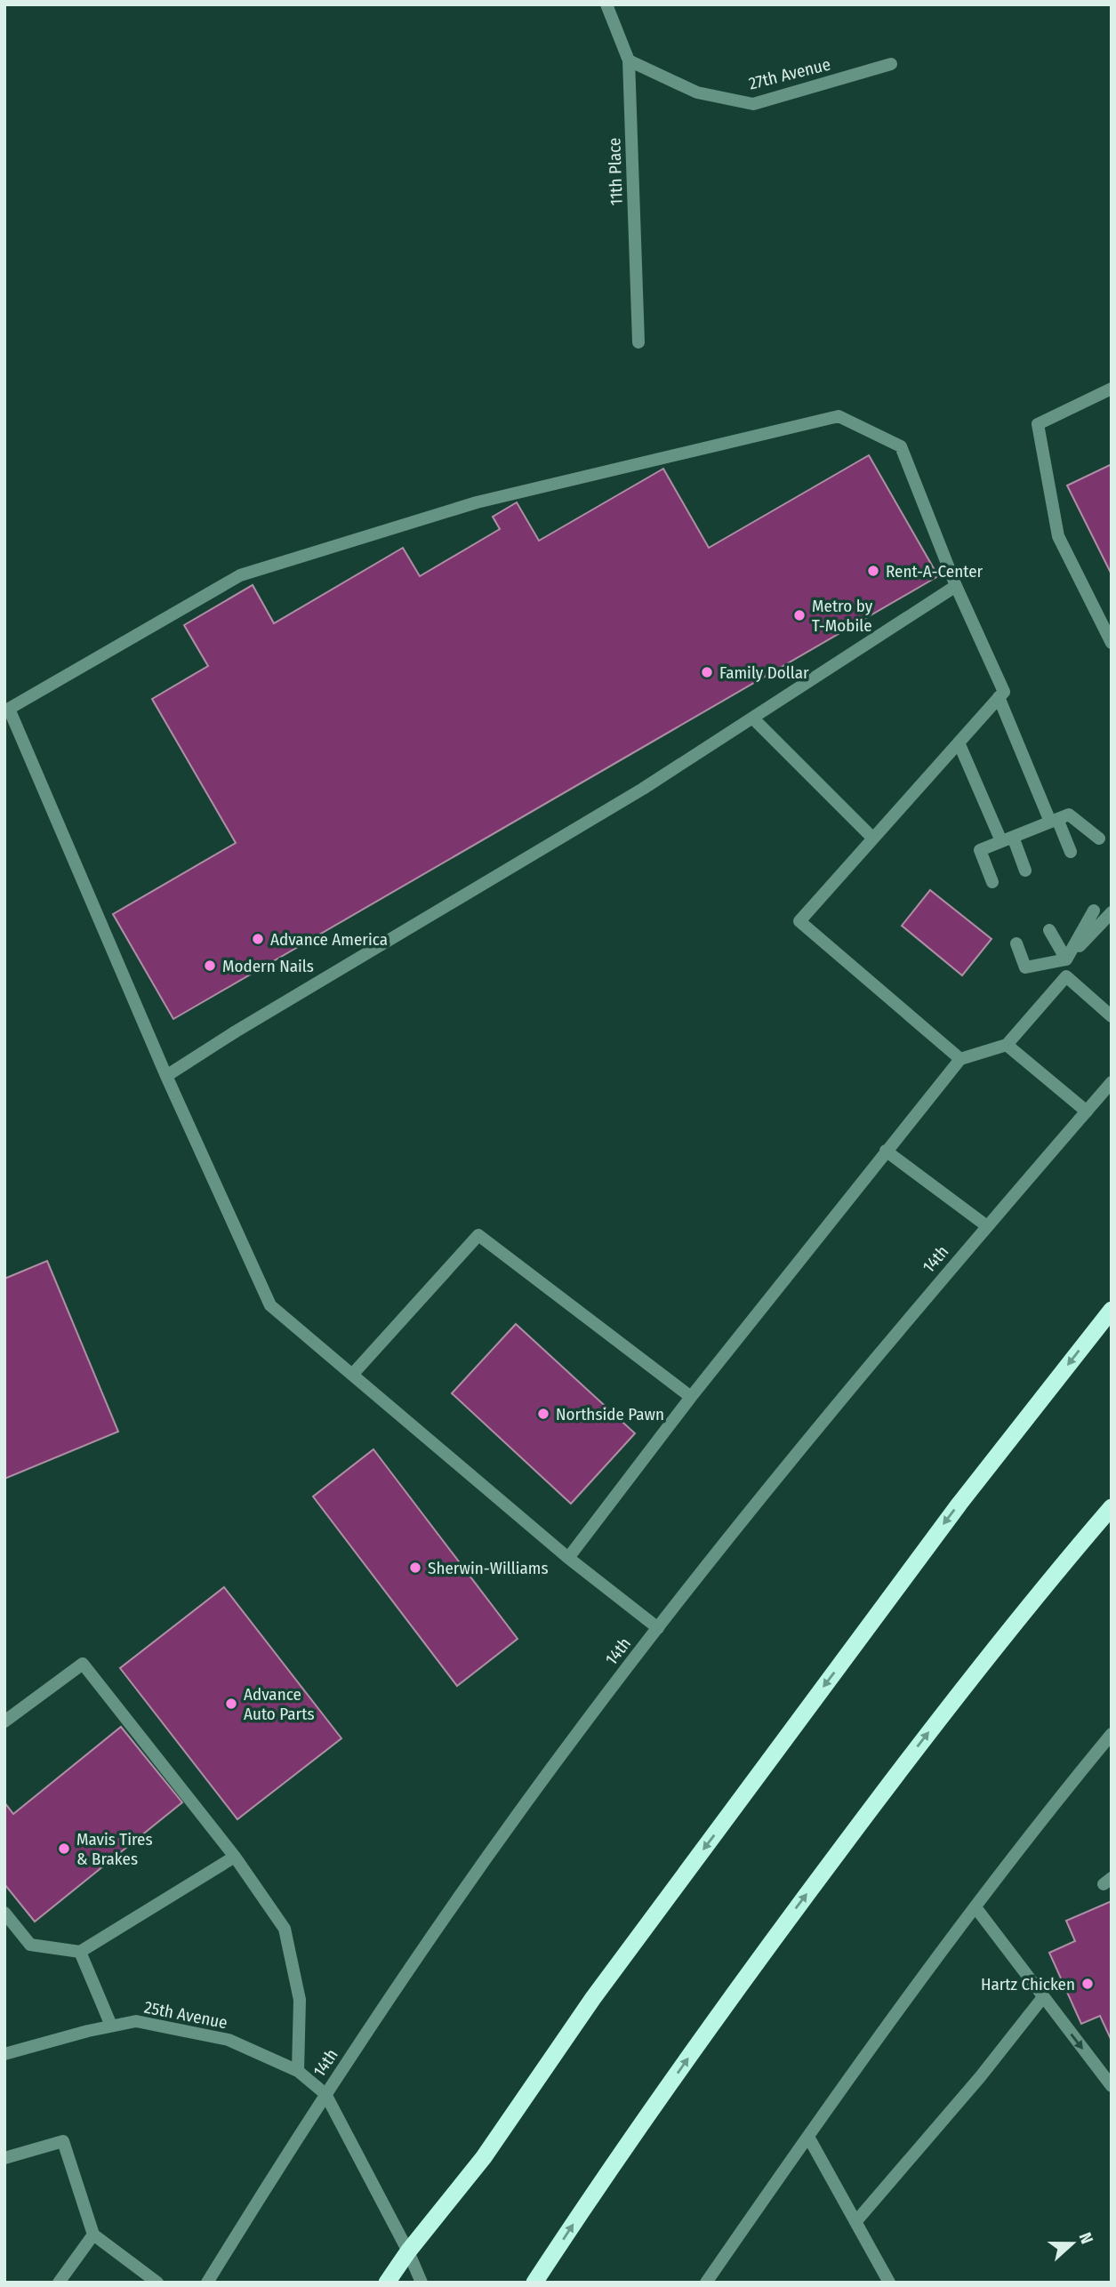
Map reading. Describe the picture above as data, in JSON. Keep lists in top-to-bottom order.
{
  "streets": {
    "street": [
      "27th Avenue",
      "11th Place",
      "14th",
      "25th Avenue"
    ]
  },
  "crossings": [
    ["27th Avenue", "11th Place"],
    ["14th", "25th Avenue"]
  ],
  "places": [
    "Rent-A-Center",
    "Metro by T-Mobile",
    "Family Dollar",
    "Advance America",
    "Modern Nails",
    "Northside Pawn",
    "Sherwin-Williams",
    "Advance Auto Parts",
    "Mavis Tires & Brakes",
    "Hartz Chicken"
  ],
  "north": "right"
}
